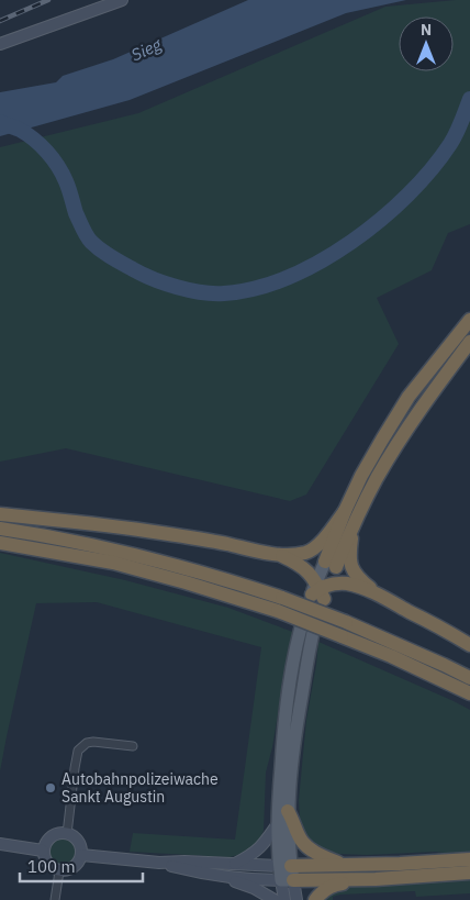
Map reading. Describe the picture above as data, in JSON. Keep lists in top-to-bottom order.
{
  "water": ["Sieg"],
  "places": ["Autobahnpolizeiwache Sankt Augustin"],
  "scale_bar": "100 m",
  "north": "top"
}
